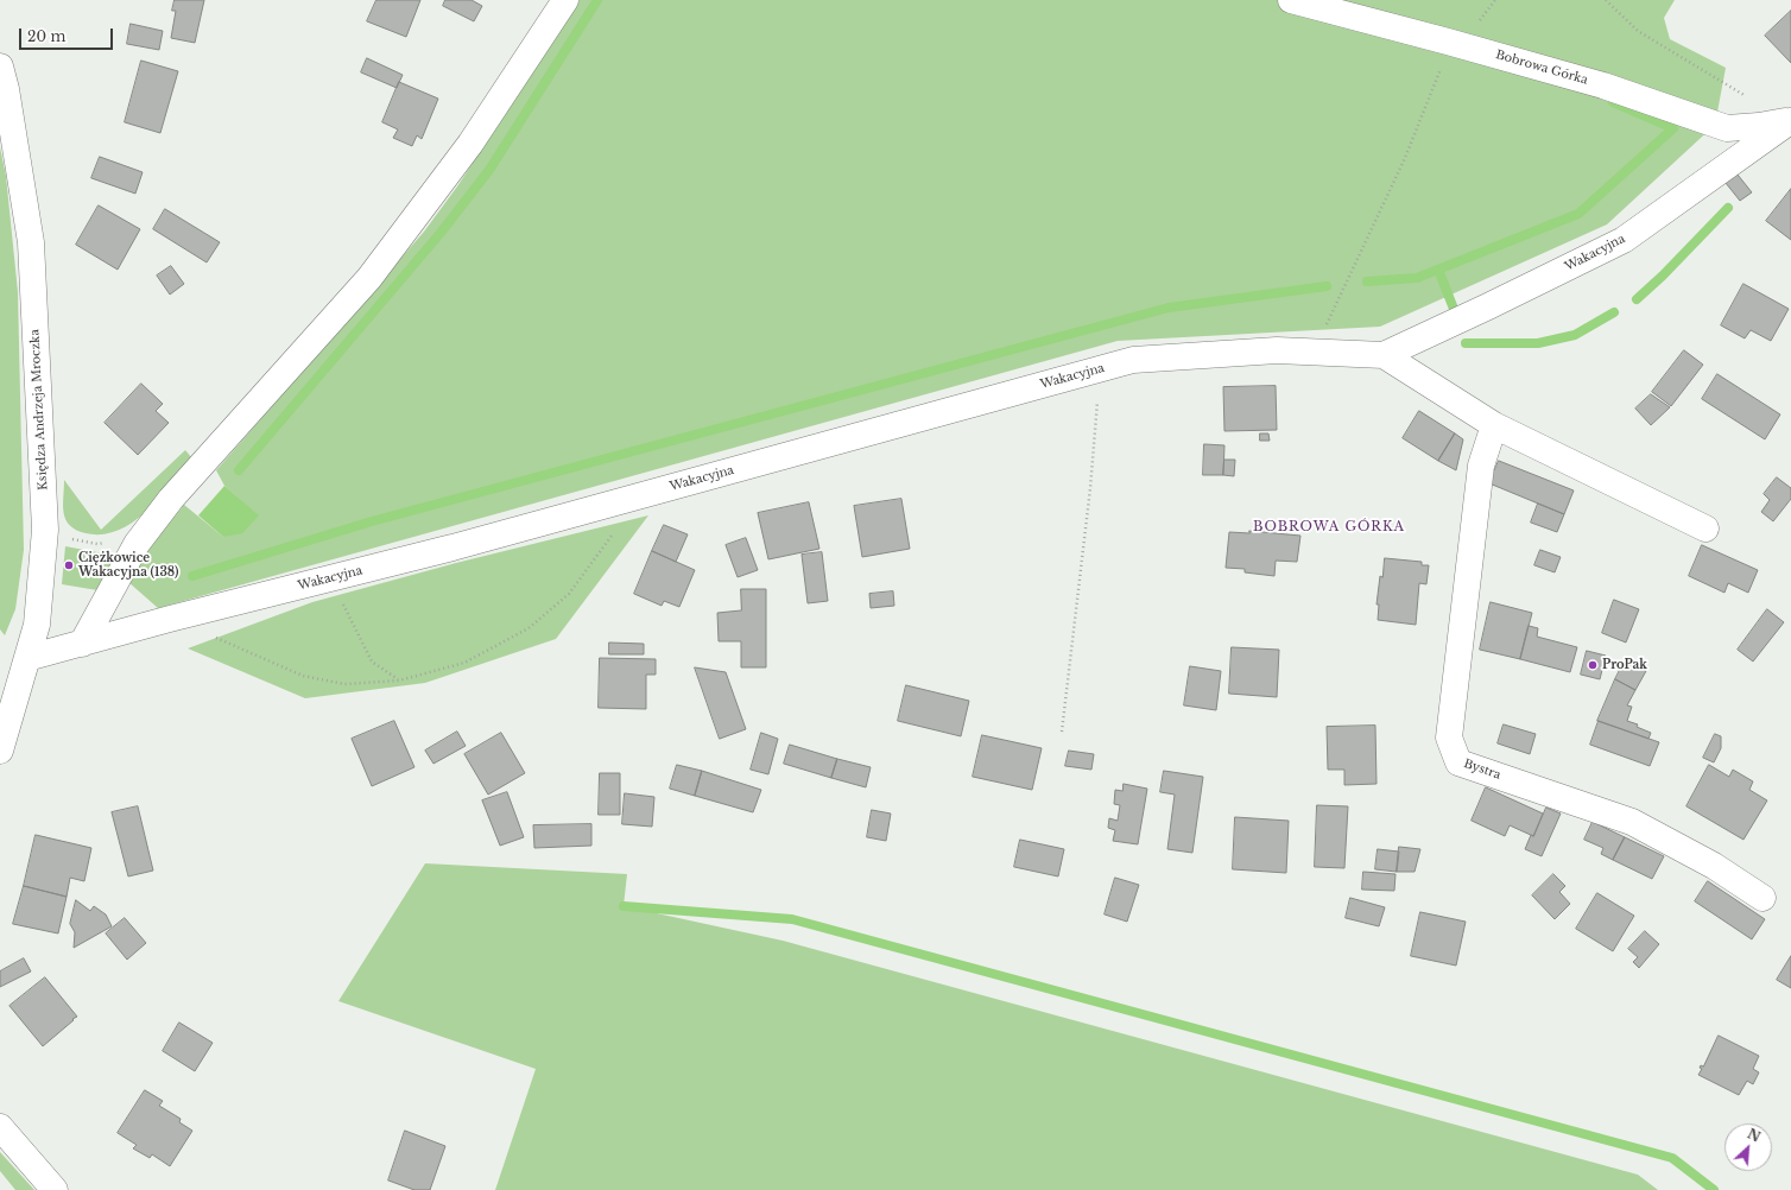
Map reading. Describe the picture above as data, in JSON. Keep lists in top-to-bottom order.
{
  "streets": {
    "street": [
      "Bobrowa Górka",
      "Wakacyjna",
      "Księdza Andrzeja Mroczka",
      "Bystra"
    ]
  },
  "crossings": [
    ["Bobrowa Górka", "Wakacyjna"],
    ["Wakacyjna", "Księdza Andrzeja Mroczka"]
  ],
  "districts": ["BOBROWA GÓRKA"],
  "places": ["Ciężkowice Wakacyjna (138)", "ProPak"],
  "scale_bar": "20 m",
  "north": "top right"
}
